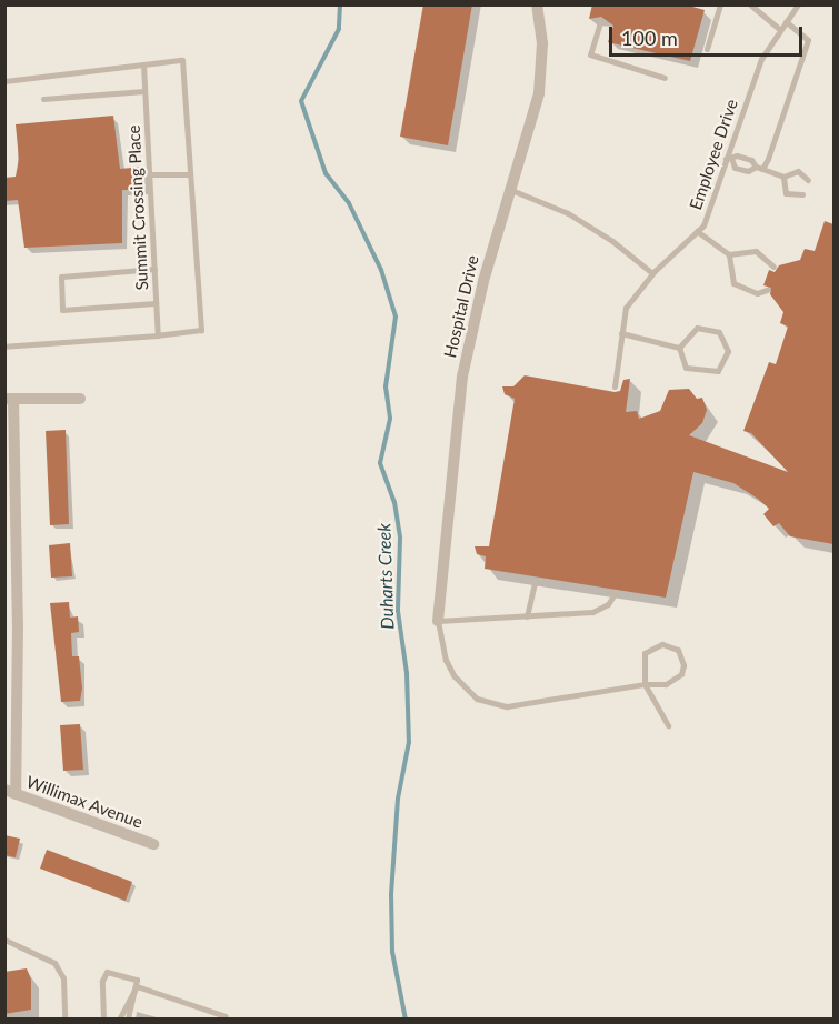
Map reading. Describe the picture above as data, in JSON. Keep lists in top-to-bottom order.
{
  "streets": {
    "street": ["Hospital Drive", "Willimax Avenue"],
    "lane": ["Employee Drive", "Summit Crossing Place"]
  },
  "water": ["Duharts Creek"],
  "scale_bar": "100 m"
}
